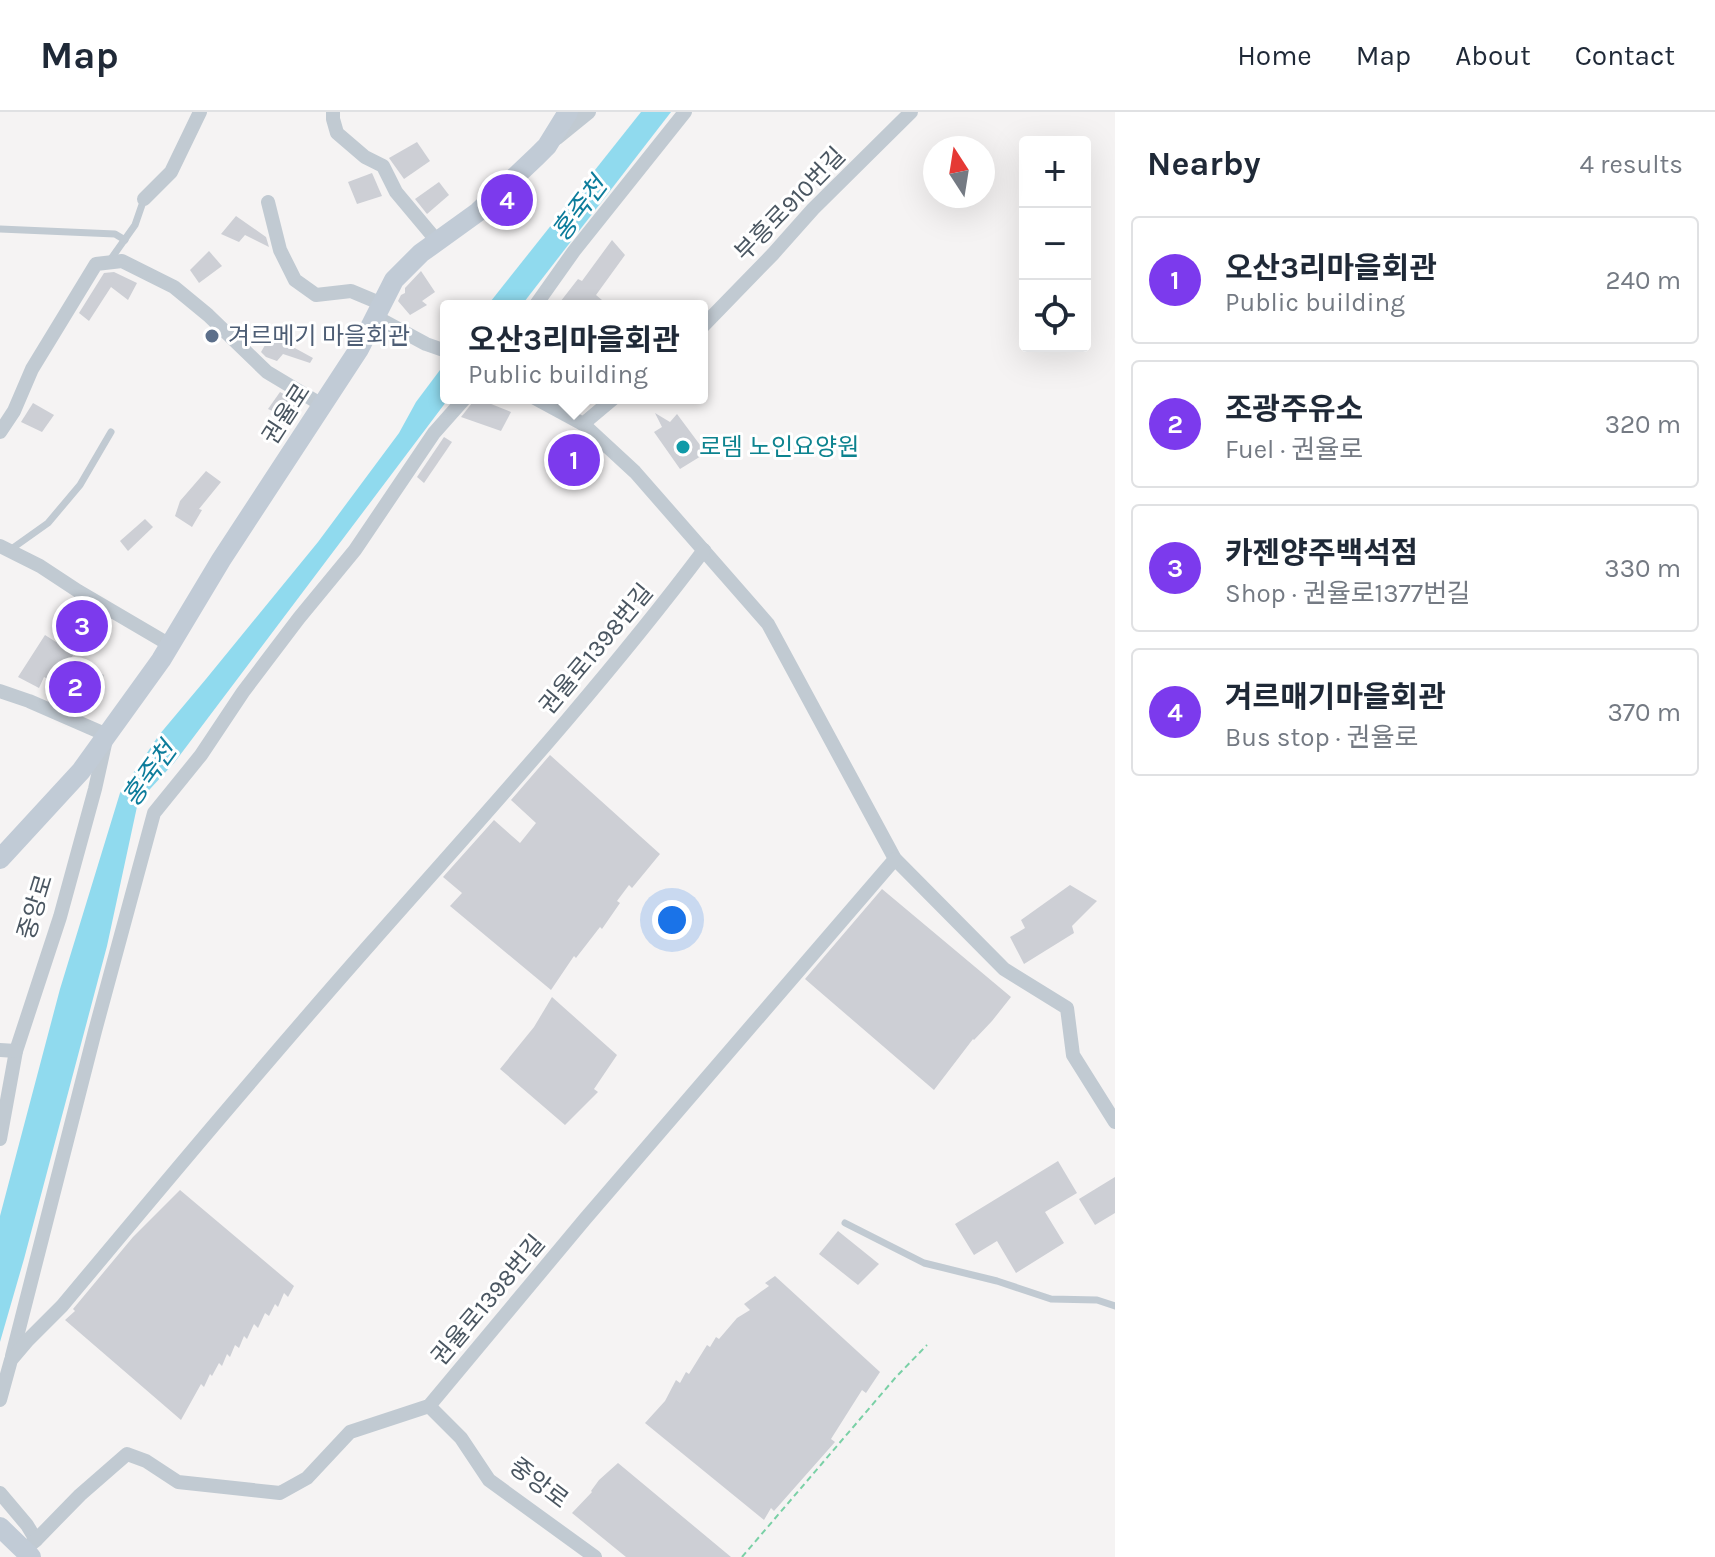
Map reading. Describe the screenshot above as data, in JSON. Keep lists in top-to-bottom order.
{
  "streets": {
    "main road": ["권율로"],
    "street": ["부흥로910번길", "권율로1398번길", "중앙로"]
  },
  "crossings": [
    ["권율로", "중앙로"],
    ["권율로1398번길", "중앙로"]
  ],
  "water": ["홍죽천"],
  "places": ["겨르메기 마을회관", "로뎀 노인요양원"],
  "north": "top",
  "page": {
    "header": "Map",
    "nav": [
      "Home",
      "Map",
      "About",
      "Contact"
    ],
    "heading": ["Nearby", "4 results"],
    "map_buttons": ["+", "−"],
    "pins": [
      "4",
      "1",
      "3",
      "2"
    ],
    "list": [
      {
        "mark": "1",
        "name": "오산3리마을회관",
        "note": "Public building",
        "value": "240 m"
      },
      {
        "mark": "2",
        "name": "조광주유소",
        "note": "Fuel · 권율로",
        "value": "320 m"
      },
      {
        "mark": "3",
        "name": "카젠양주백석점",
        "note": "Shop · 권율로1377번길",
        "value": "330 m"
      },
      {
        "mark": "4",
        "name": "겨르매기마을회관",
        "note": "Bus stop · 권율로",
        "value": "370 m"
      }
    ],
    "popup": ["오산3리마을회관", "Public building"]
  }
}
